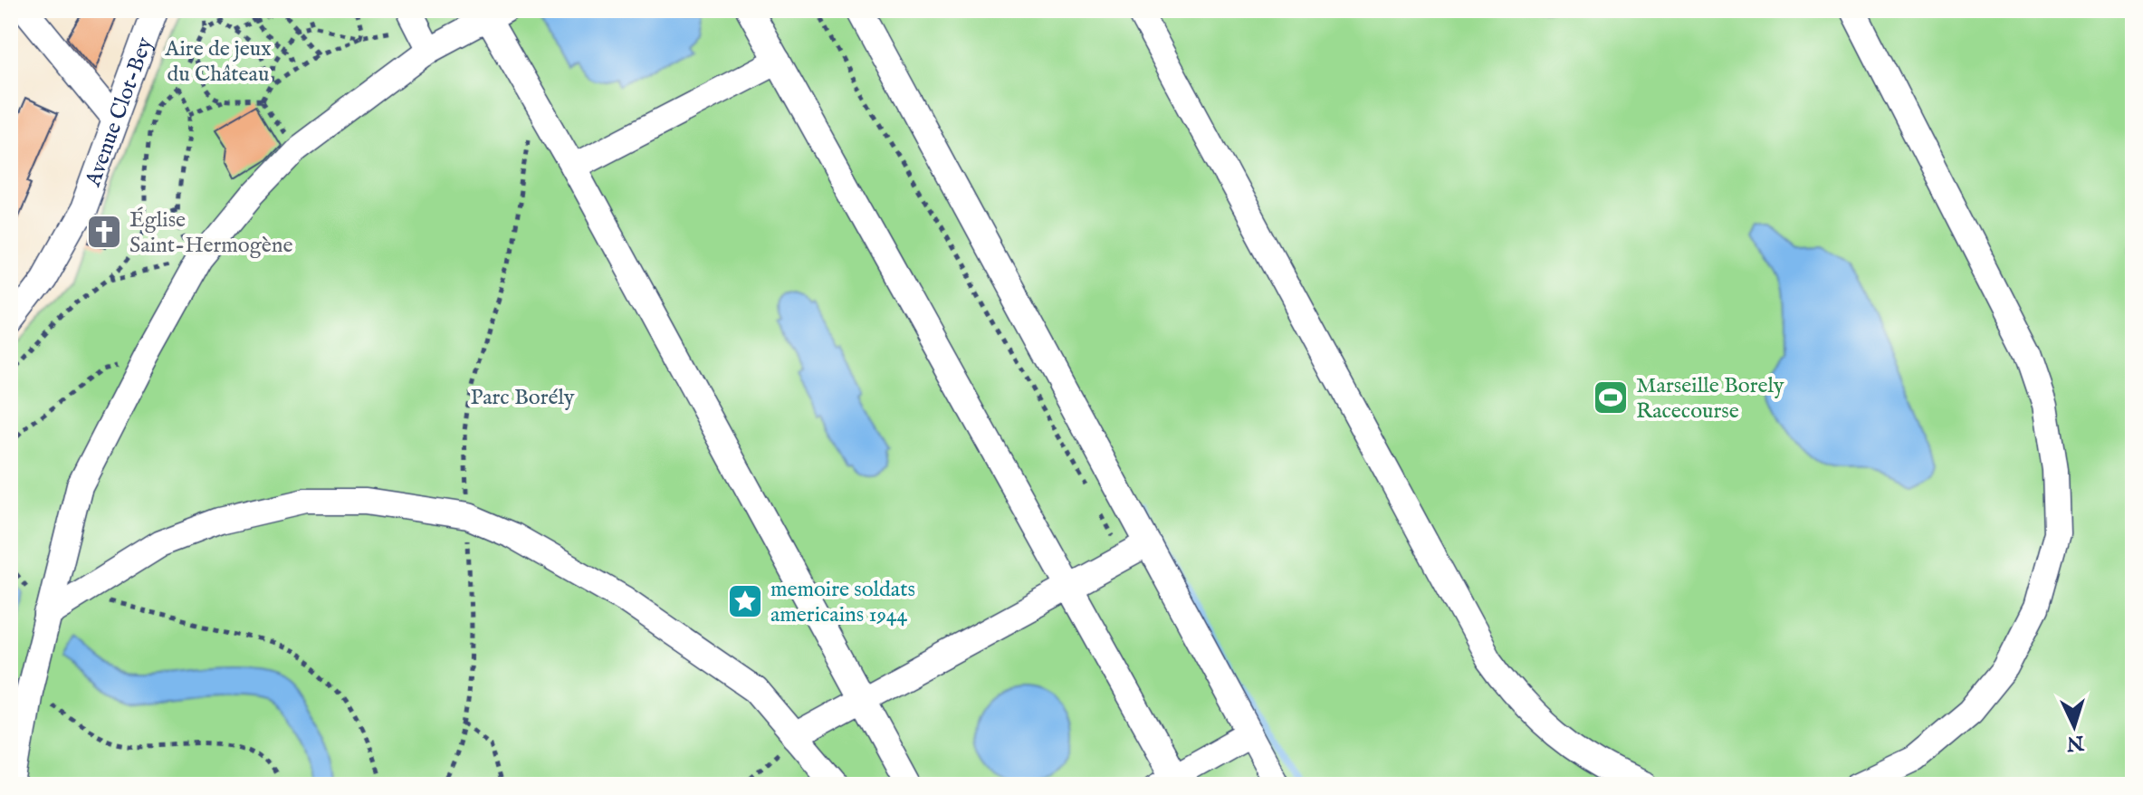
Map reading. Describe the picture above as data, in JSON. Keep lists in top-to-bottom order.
{
  "streets": {
    "street": ["Avenue Clot-Bey"]
  },
  "parks": ["Aire de jeux du Château", "Parc Borély"],
  "places": {
    "church": ["Église Saint-Hermogène"],
    "sports": ["Marseille Borely Racecourse"],
    "place": ["memoire soldats americains 1944"]
  },
  "north": "bottom"
}
